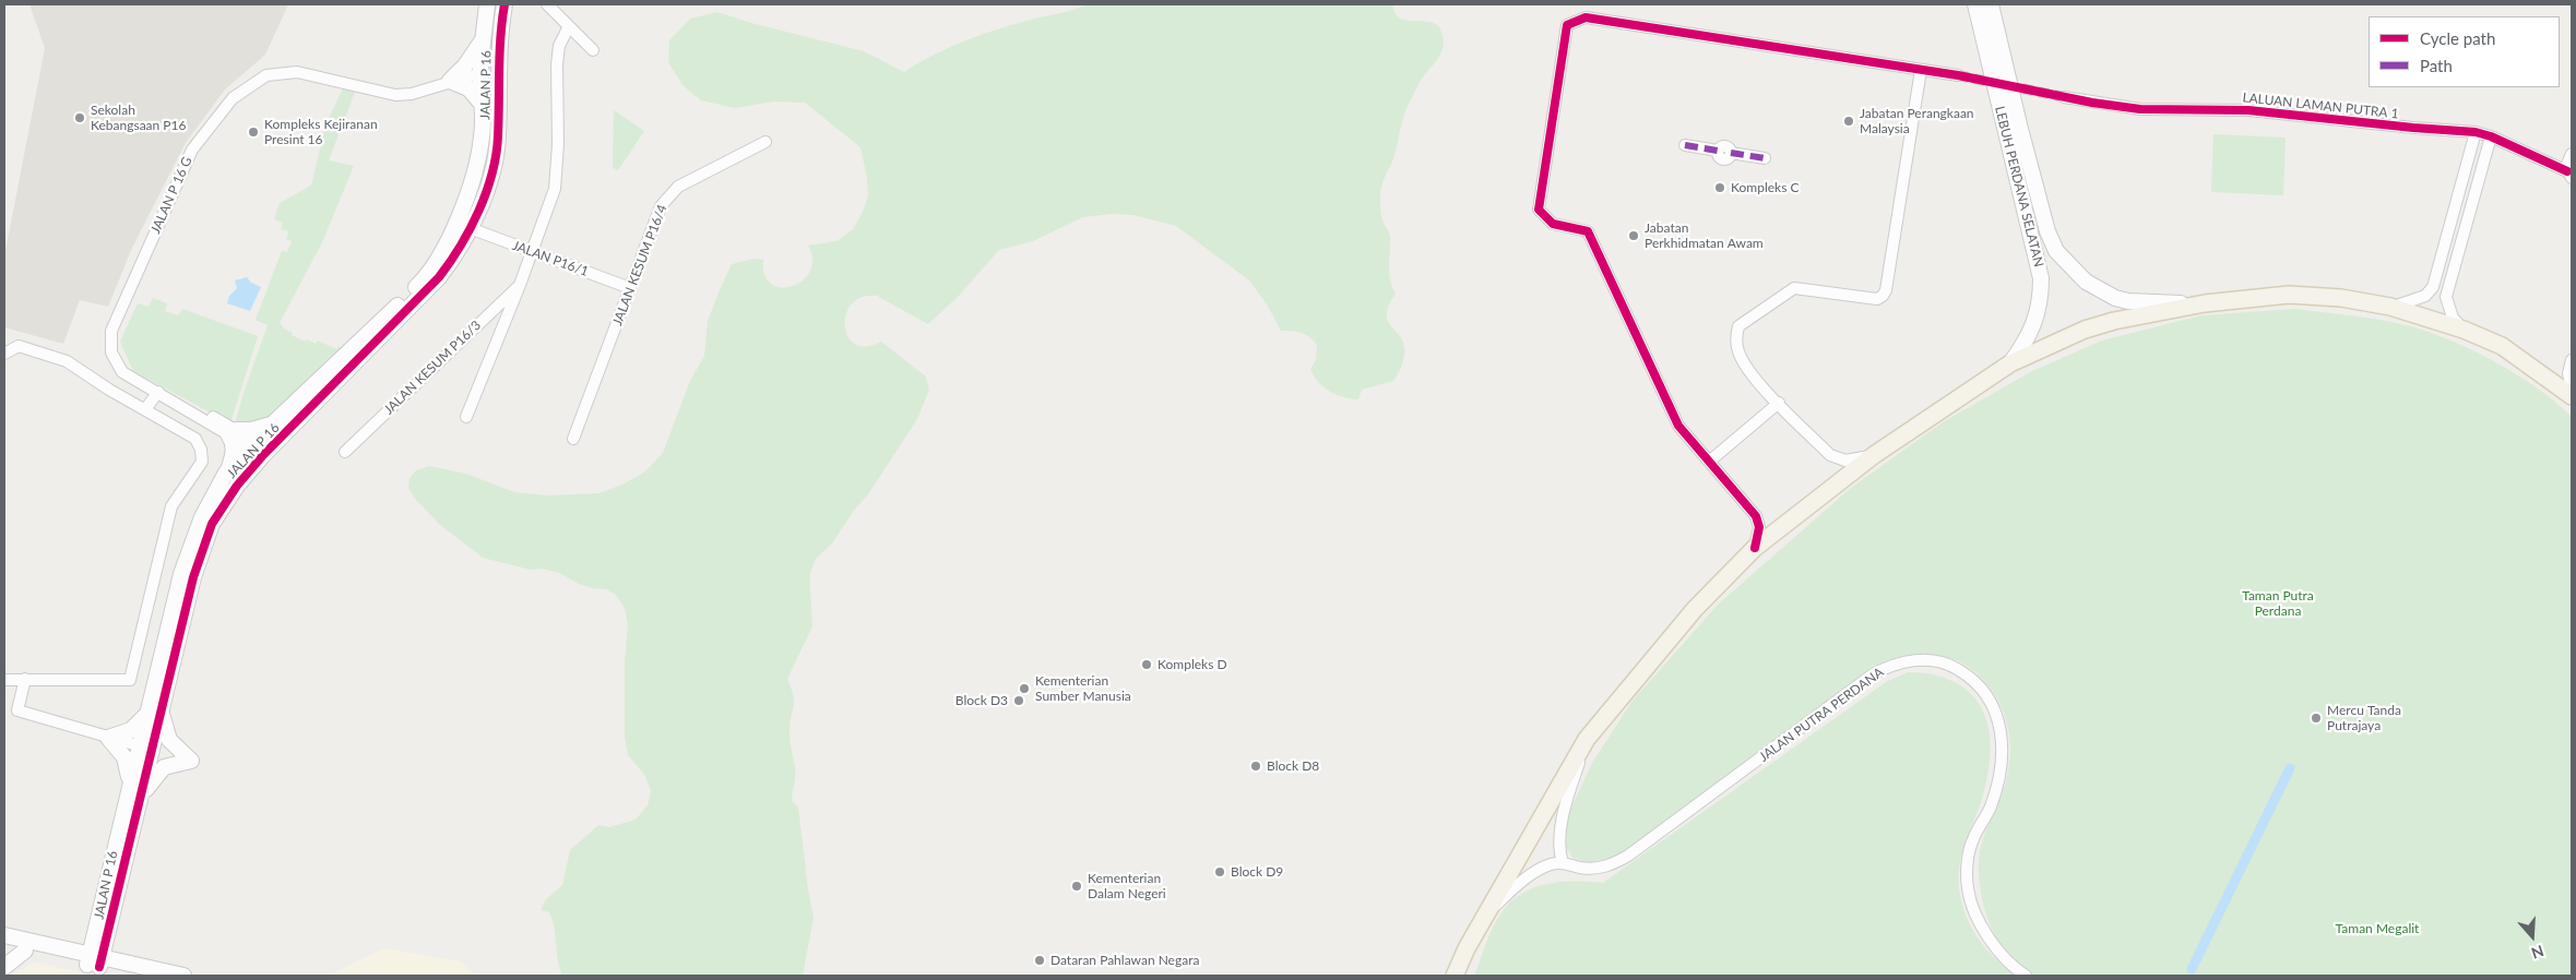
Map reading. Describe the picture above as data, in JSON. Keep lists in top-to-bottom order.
{
  "streets": {
    "street": [
      "JALAN P 16",
      "LALUAN LAMAN PUTRA 1",
      "LEBUH PERDANA SELATAN",
      "JALAN P 16 G",
      "JALAN P16/1",
      "JALAN KESUM P16/4",
      "JALAN KESUM P16/3",
      "JALAN PUTRA PERDANA"
    ]
  },
  "crossings": [
    ["JALAN P 16", "JALAN P 16 G"],
    ["JALAN P 16", "JALAN P16/1"],
    ["JALAN P16/1", "JALAN KESUM P16/4"],
    ["JALAN P16/1", "JALAN KESUM P16/3"]
  ],
  "parks": ["Taman Putra Perdana", "Taman Megalit"],
  "places": [
    "Sekolah Kebangsaan P16",
    "Jabatan Perangkaan Malaysia",
    "Kompleks Kejiranan Presint 16",
    "Kompleks C",
    "Jabatan Perkhidmatan Awam",
    "Kompleks D",
    "Kementerian Sumber Manusia",
    "Block D3",
    "Mercu Tanda Putrajaya",
    "Block D8",
    "Block D9",
    "Kementerian Dalam Negeri",
    "Dataran Pahlawan Negara"
  ],
  "legend": ["Cycle path", "Path"],
  "north": "bottom"
}
